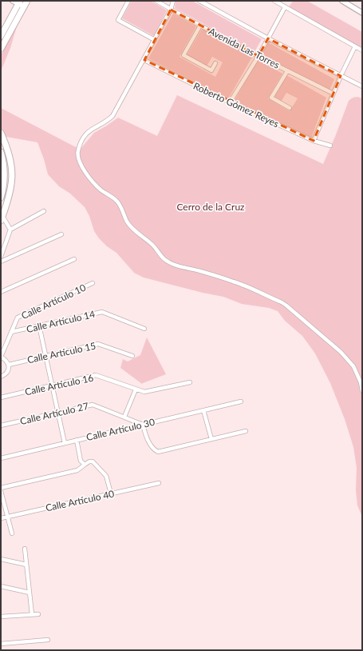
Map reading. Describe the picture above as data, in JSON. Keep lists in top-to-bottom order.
{
  "streets": {
    "street": [
      "Avenida Las Torres",
      "Roberto Gómez Reyes",
      "Calle Artículo 10",
      "Calle Artículo 14",
      "Calle Artículo 15",
      "Calle Artículo 16",
      "Calle Artículo 27",
      "Calle Artículo 30",
      "Calle Artículo 40"
    ]
  },
  "crossings": [
    ["Calle Artículo 10", "Calle Artículo 14"],
    ["Calle Artículo 10", "Calle Artículo 15"],
    ["Calle Artículo 27", "Calle Artículo 30"]
  ],
  "parks": ["Cerro de la Cruz"]
}
